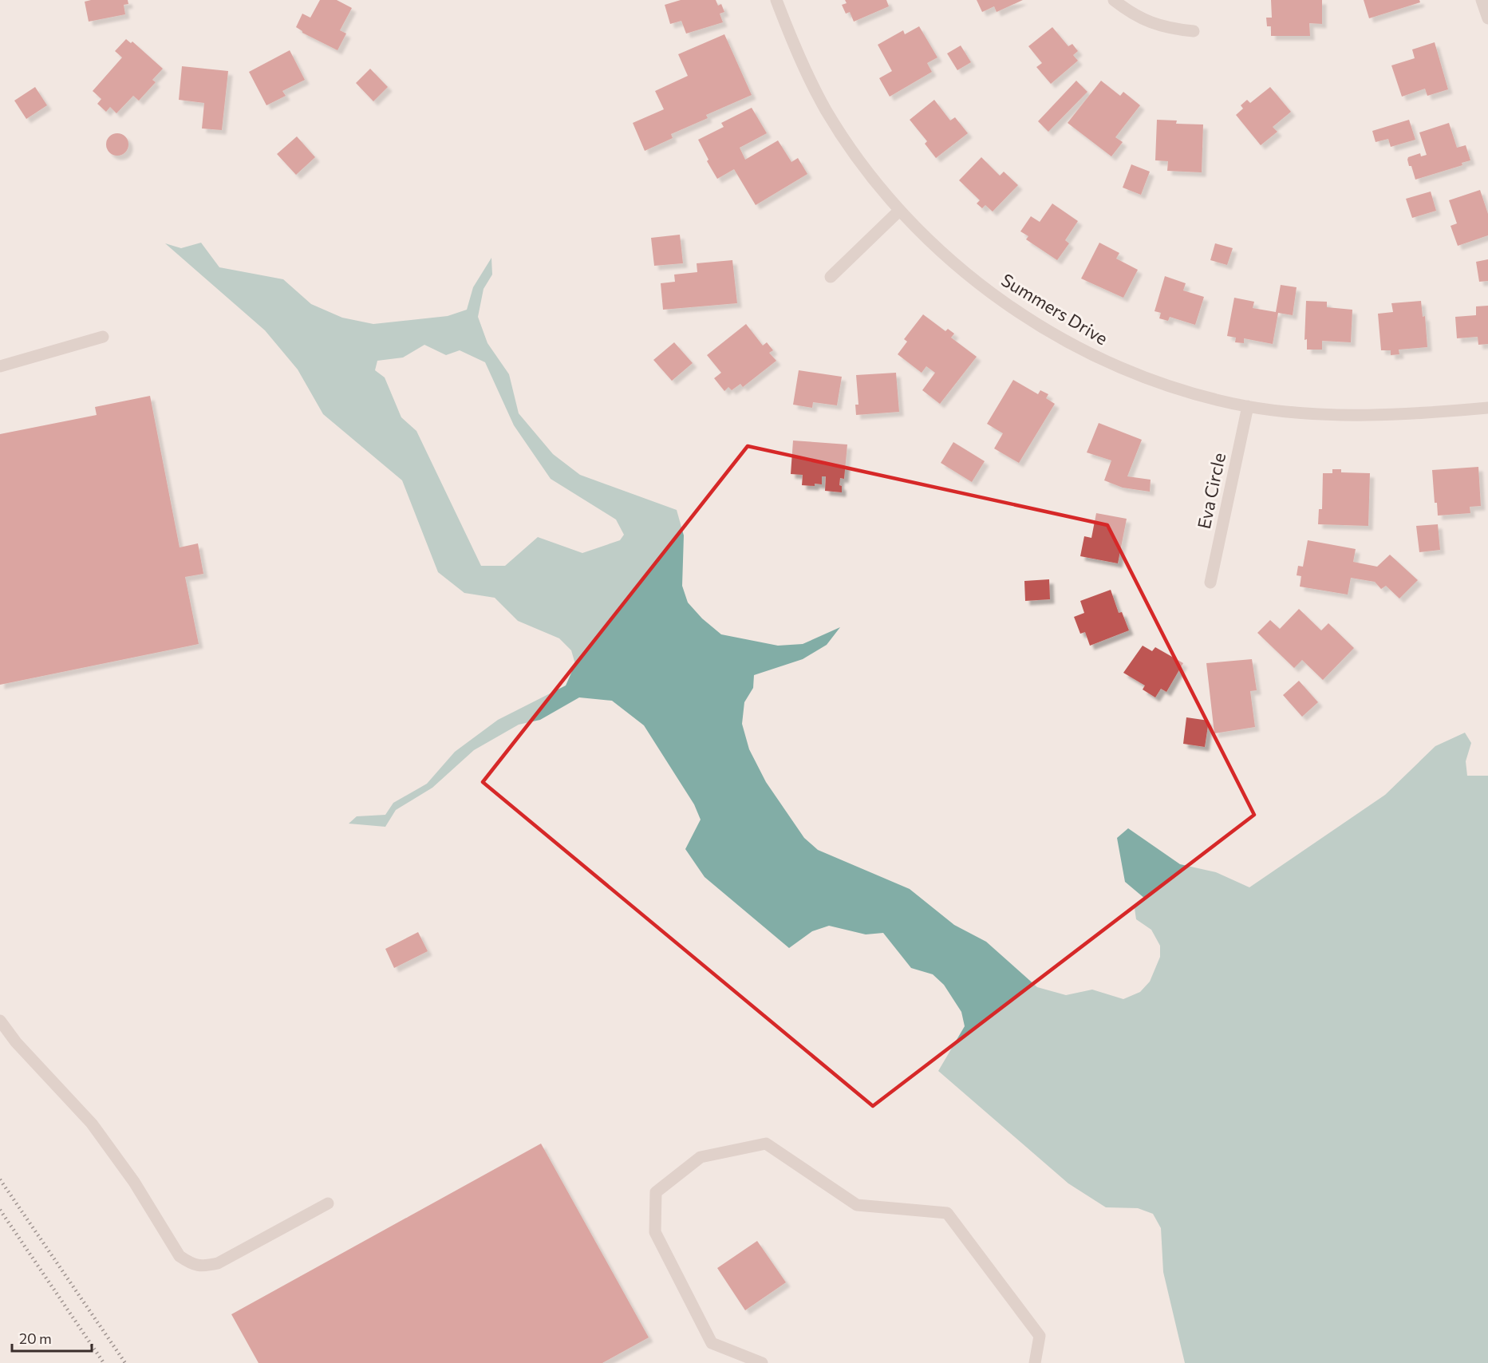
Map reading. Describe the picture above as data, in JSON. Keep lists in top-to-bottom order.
{
  "streets": {
    "street": ["Summers Drive", "Eva Circle"]
  },
  "crossings": [
    ["Summers Drive", "Eva Circle"]
  ],
  "scale_bar": "20 m"
}
